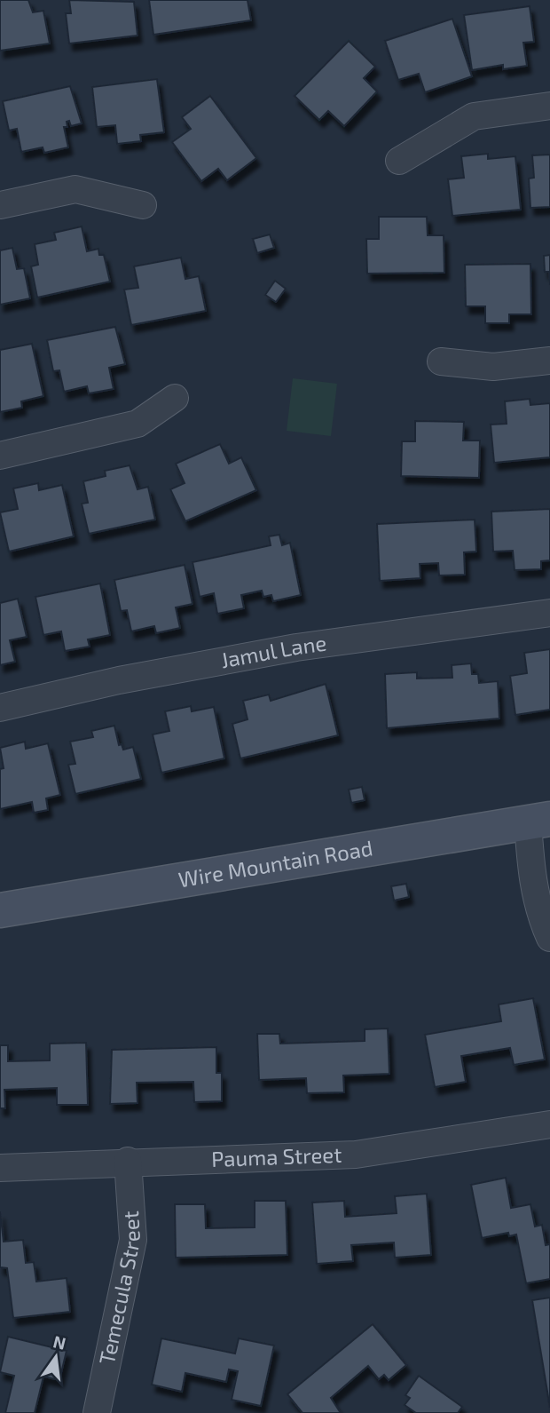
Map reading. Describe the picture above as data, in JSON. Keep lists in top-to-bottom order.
{
  "streets": {
    "main road": ["Wire Mountain Road"],
    "street": ["Jamul Lane", "Pauma Street", "Temecula Street"]
  },
  "crossings": [
    ["Pauma Street", "Temecula Street"]
  ],
  "north": "top"
}
